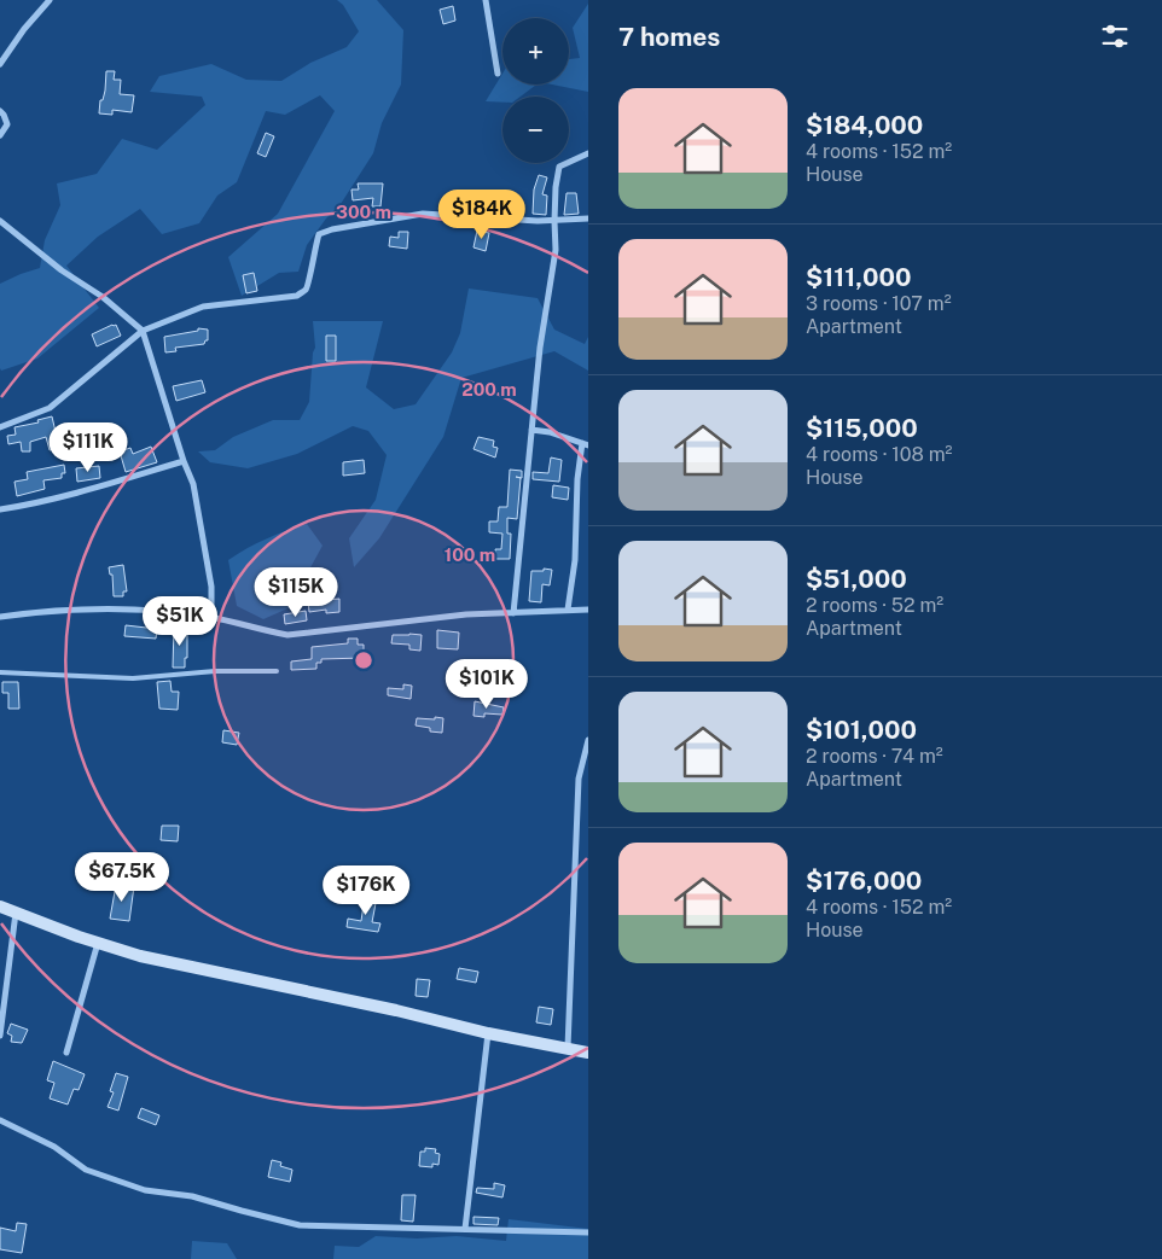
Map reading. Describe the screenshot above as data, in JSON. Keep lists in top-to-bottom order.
{
  "page": {
    "heading": "7 homes",
    "map_buttons": ["+", "−"],
    "list": [
      {
        "name": "$184,000",
        "note": "4 rooms · 152 m² · House"
      },
      {
        "name": "$111,000",
        "note": "3 rooms · 107 m² · Apartment"
      },
      {
        "name": "$115,000",
        "note": "4 rooms · 108 m² · House"
      },
      {
        "name": "$51,000",
        "note": "2 rooms · 52 m² · Apartment"
      },
      {
        "name": "$101,000",
        "note": "2 rooms · 74 m² · Apartment"
      },
      {
        "name": "$176,000",
        "note": "4 rooms · 152 m² · House"
      }
    ],
    "price": [
      "$184K",
      "$111K",
      "$115K",
      "$51K",
      "$101K",
      "$67.5K",
      "$176K"
    ]
  },
  "rings": ["300 m", "200 m", "100 m"]
}
